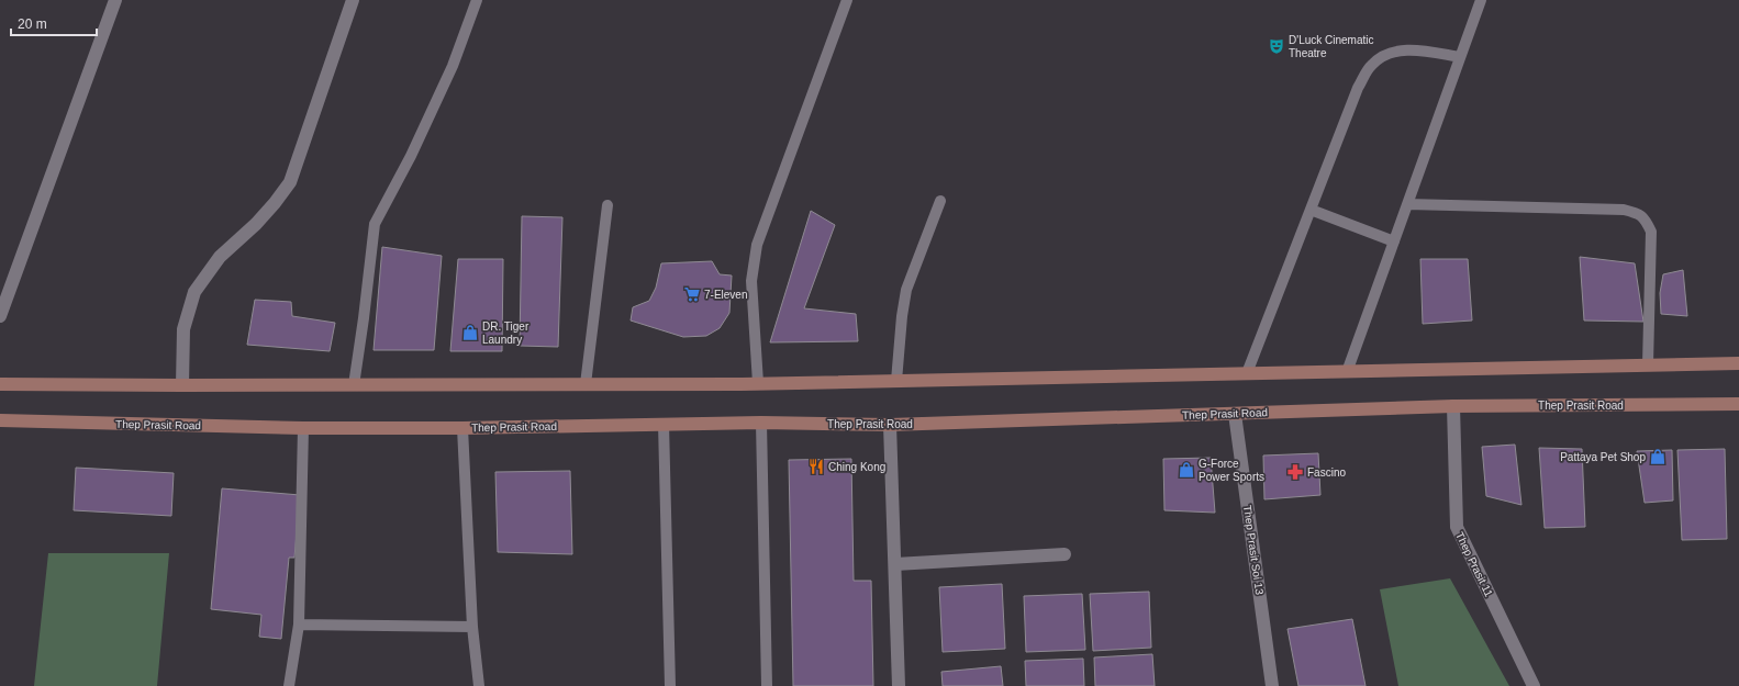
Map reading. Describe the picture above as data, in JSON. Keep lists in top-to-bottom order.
{
  "streets": {
    "main road": ["Thep Prasit Road"],
    "street": ["Thep Prasit Soi 13", "Thep Prasit 11"]
  },
  "crossings": [
    ["Thep Prasit Road", "Thep Prasit Soi 13"],
    ["Thep Prasit Road", "Thep Prasit 11"]
  ],
  "places": {
    "theatre": ["D'Luck Cinematic Theatre"],
    "supermarket": ["7-Eleven"],
    "shop": ["DR. Tiger Laundry", "Pattaya Pet Shop", "G-Force Power Sports"],
    "restaurant": ["Ching Kong"],
    "pharmacy": ["Fascino"]
  },
  "scale_bar": "20 m"
}
